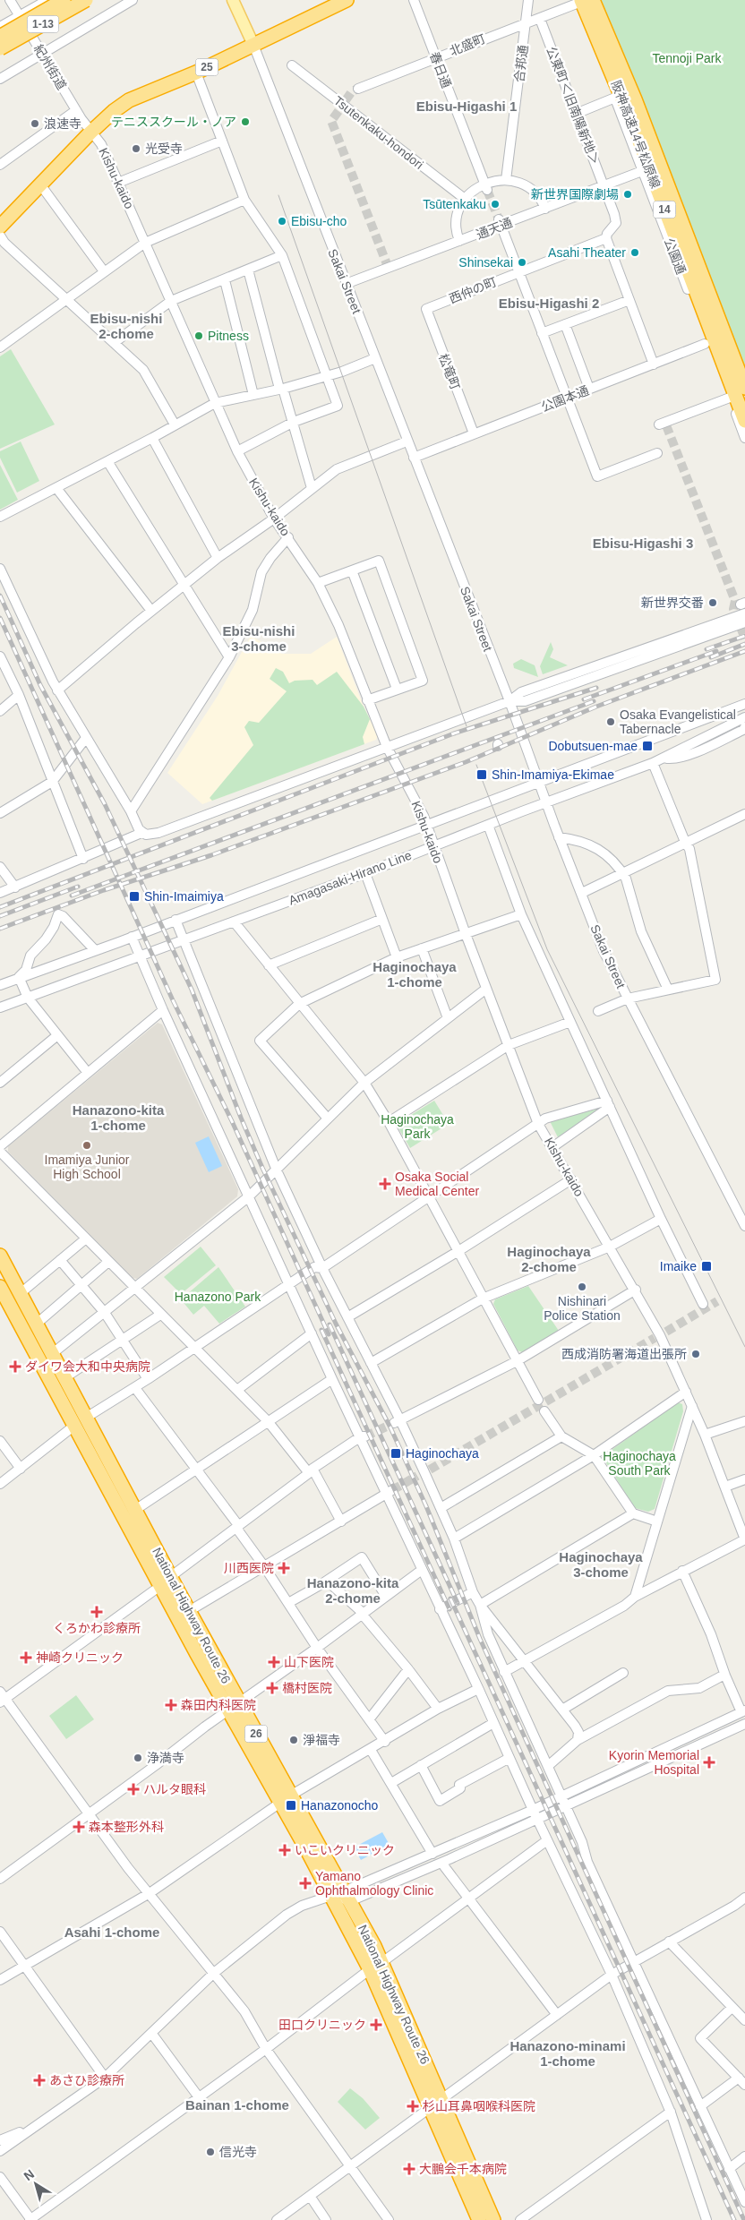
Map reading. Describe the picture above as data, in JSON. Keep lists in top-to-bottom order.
{
  "streets": {
    "highway": [
      "1-13",
      "25",
      "阪神高速14号松原線",
      "14",
      "National Highway Route 26",
      "26"
    ],
    "main road": ["Sakai Street"],
    "street": [
      "北盛町",
      "合邦通",
      "紀州街道",
      "春日通",
      "公東町＜旧南陽新地＞",
      "Tsutenkaku-hondori",
      "Kishu-kaido",
      "通天通",
      "公園通",
      "西仲の町",
      "松竜町",
      "公園本通",
      "Amagasaki-Hirano Line"
    ]
  },
  "crossings": [
    ["北盛町", "合邦通"],
    ["北盛町", "春日通"],
    ["北盛町", "公東町＜旧南陽新地＞"],
    ["北盛町", "阪神高速14号松原線"],
    ["北盛町", "公園通"],
    ["紀州街道", "25"],
    ["紀州街道", "Kishu-kaido"],
    ["25", "Kishu-kaido"],
    ["25", "Sakai Street"],
    ["公東町＜旧南陽新地＞", "通天通"],
    ["公東町＜旧南陽新地＞", "西仲の町"],
    ["阪神高速14号松原線", "公園通"],
    ["Kishu-kaido", "Amagasaki-Hirano Line"],
    ["通天通", "公園通"],
    ["通天通", "Sakai Street"],
    ["Sakai Street", "公園本通"],
    ["Sakai Street", "Amagasaki-Hirano Line"],
    ["西仲の町", "松竜町"],
    ["松竜町", "公園本通"]
  ],
  "districts": [
    "Ebisu-Higashi 1",
    "Ebisu-Higashi 2",
    "Ebisu-nishi 2-chome",
    "Ebisu-Higashi 3",
    "Ebisu-nishi 3-chome",
    "Haginochaya 1-chome",
    "Hanazono-kita 1-chome",
    "Haginochaya 2-chome",
    "Haginochaya 3-chome",
    "Hanazono-kita 2-chome",
    "Asahi 1-chome",
    "Hanazono-minami 1-chome",
    "Bainan 1-chome"
  ],
  "parks": [
    "Tennoji Park",
    "Haginochaya Park",
    "Hanazono Park",
    "Haginochaya South Park"
  ],
  "places": {
    "other": [
      "テニススクール・ノア",
      "浪速寺",
      "光受寺",
      "新世界国際劇場",
      "Tsūtenkaku",
      "Ebisu-cho",
      "Asahi Theater",
      "Shinsekai",
      "Pitness",
      "新世界交番",
      "Osaka Evangelistical Tabernacle",
      "Imamiya Junior High School",
      "Nishinari Police Station",
      "西成消防署海道出張所",
      "淨福寺",
      "浄満寺",
      "信光寺"
    ],
    "transit": [
      "Dobutsuen-mae",
      "Shin-Imamiya-Ekimae",
      "Shin-Imaimiya",
      "Imaike",
      "Haginochaya",
      "Hanazonocho"
    ],
    "health": [
      "Osaka Social Medical Center",
      "ダイワ会大和中央病院",
      "川西医院",
      "くろかわ診療所",
      "神崎クリニック",
      "山下医院",
      "橋村医院",
      "森田内科医院",
      "Kyorin Memorial Hospital",
      "ハルタ眼科",
      "森本整形外科",
      "いこいクリニック",
      "Yamano Ophthalmology Clinic",
      "田口クリニック",
      "あさひ診療所",
      "杉山耳鼻咽喉科医院",
      "大鵬会千本病院"
    ]
  },
  "north": "top left"
}
